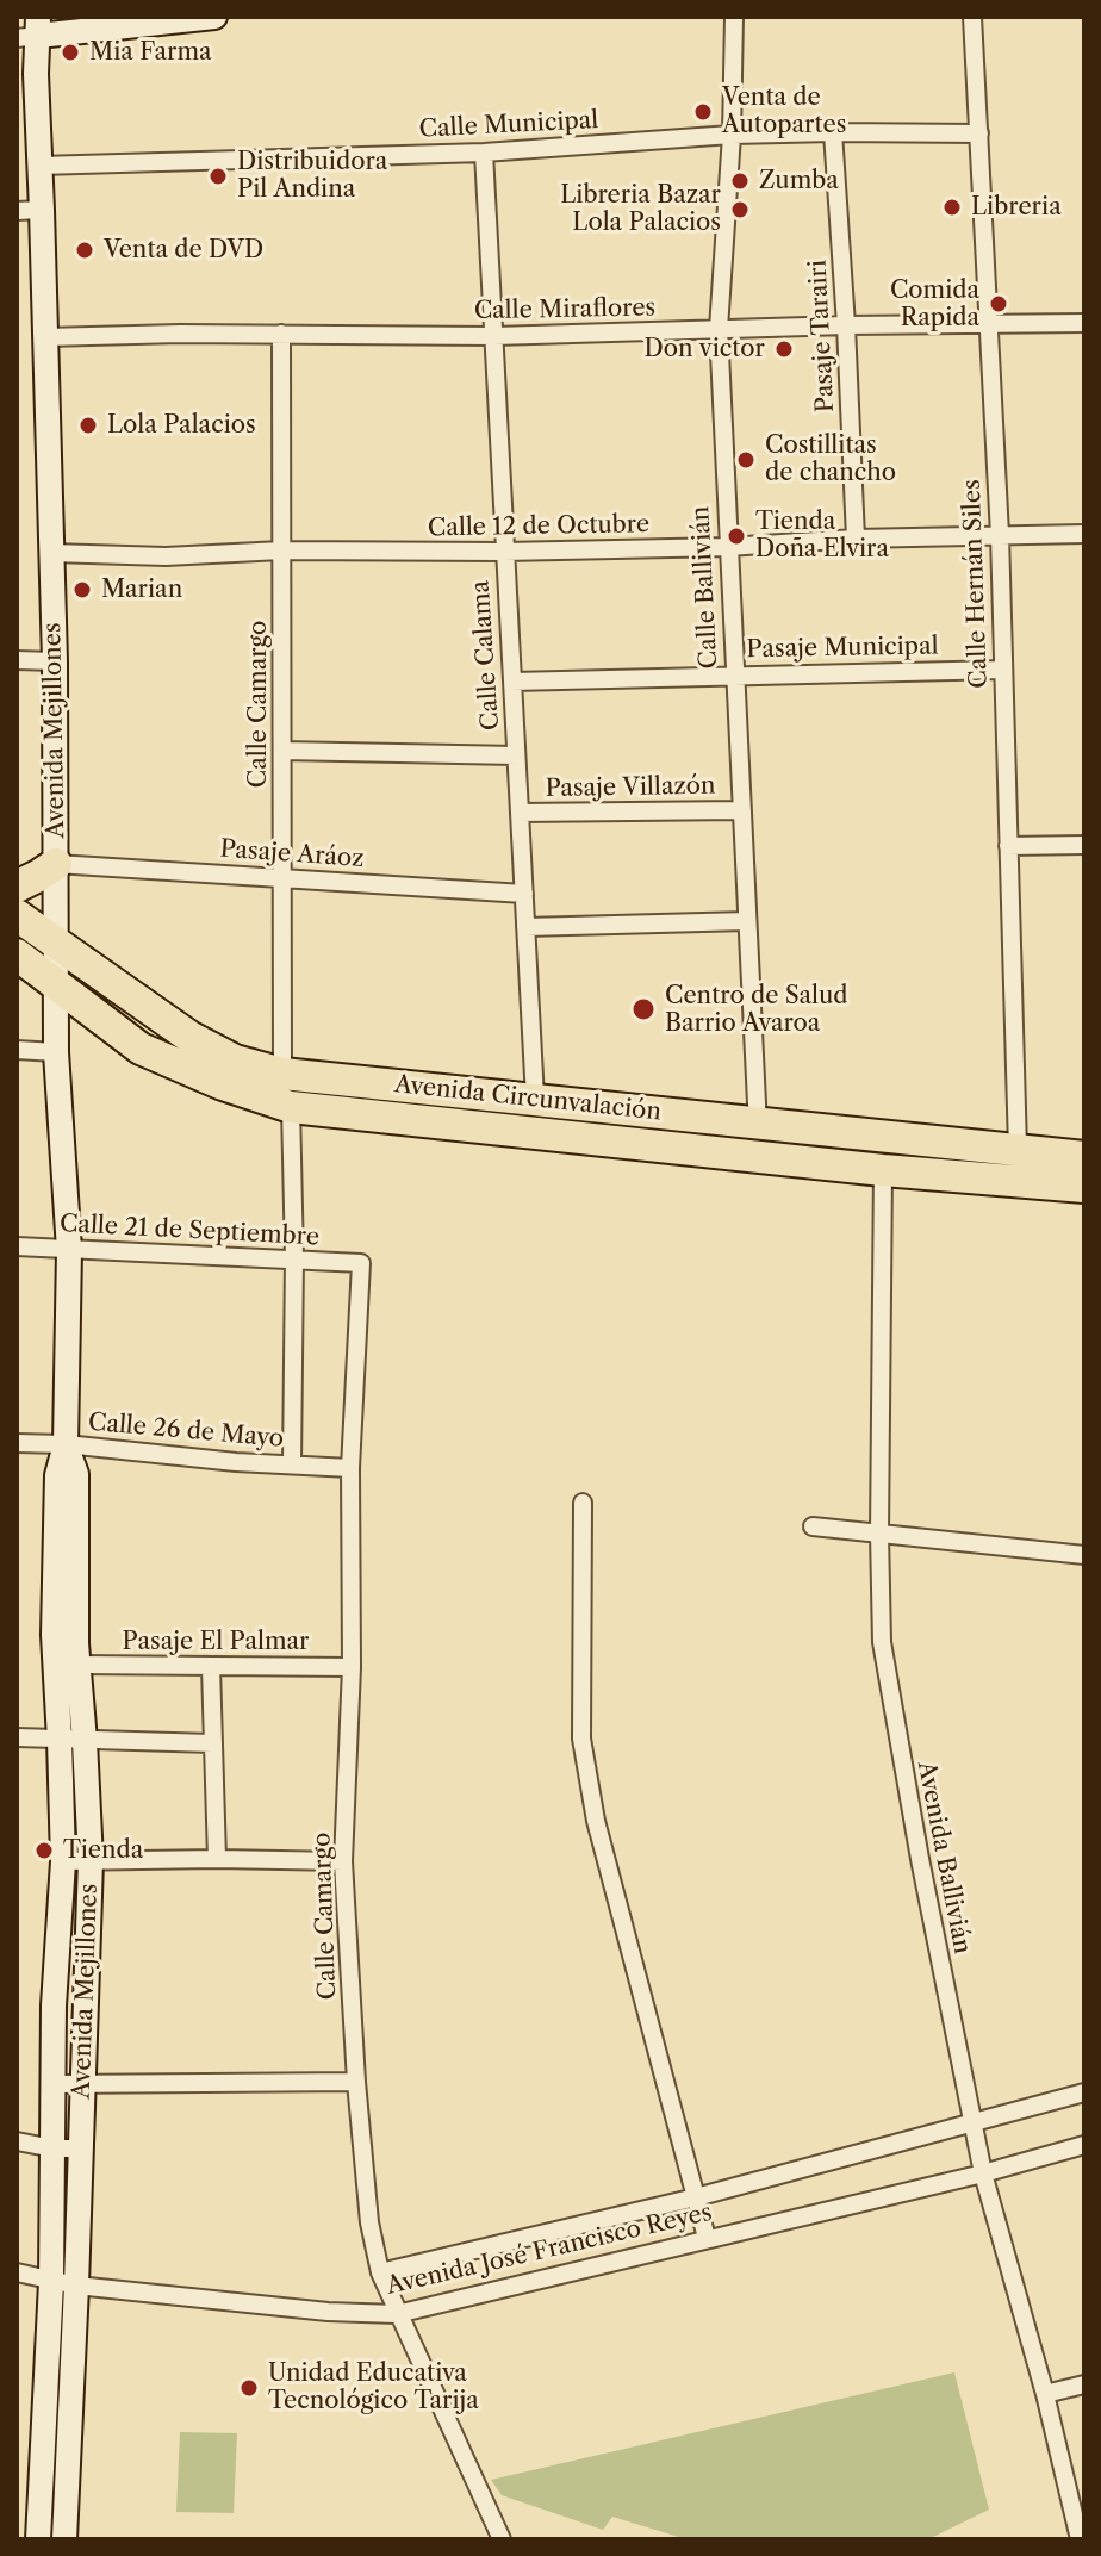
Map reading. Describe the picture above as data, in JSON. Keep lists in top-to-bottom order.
{
  "streets": {
    "highway": ["Avenida Circunvalación"],
    "street": [
      "Calle Municipal",
      "Calle Miraflores",
      "Pasaje Tarairi",
      "Calle 12 de Octubre",
      "Calle Hernán Siles",
      "Calle Ballivián",
      "Pasaje Municipal",
      "Calle Calama",
      "Calle Camargo",
      "Avenida Mejillones",
      "Pasaje Villazón",
      "Pasaje Aráoz",
      "Calle 21 de Septiembre",
      "Calle 26 de Mayo",
      "Pasaje El Palmar",
      "Avenida Ballivián",
      "Avenida José Francisco Reyes"
    ]
  },
  "crossings": [
    ["Calle Municipal", "Pasaje Tarairi"],
    ["Calle Municipal", "Calle Hernán Siles"],
    ["Calle Municipal", "Calle Ballivián"],
    ["Calle Municipal", "Calle Calama"],
    ["Calle Municipal", "Avenida Mejillones"],
    ["Calle Miraflores", "Pasaje Tarairi"],
    ["Calle Miraflores", "Calle Hernán Siles"],
    ["Calle Miraflores", "Calle Ballivián"],
    ["Calle Miraflores", "Calle Calama"],
    ["Calle Miraflores", "Calle Camargo"],
    ["Calle Miraflores", "Avenida Mejillones"],
    ["Pasaje Tarairi", "Calle 12 de Octubre"],
    ["Calle 12 de Octubre", "Calle Hernán Siles"],
    ["Calle 12 de Octubre", "Calle Ballivián"],
    ["Calle 12 de Octubre", "Calle Calama"],
    ["Calle 12 de Octubre", "Calle Camargo"],
    ["Calle 12 de Octubre", "Avenida Mejillones"],
    ["Calle Hernán Siles", "Pasaje Municipal"],
    ["Calle Hernán Siles", "Avenida Circunvalación"],
    ["Calle Ballivián", "Pasaje Municipal"],
    ["Calle Ballivián", "Pasaje Villazón"],
    ["Calle Ballivián", "Avenida Circunvalación"],
    ["Pasaje Municipal", "Calle Calama"],
    ["Calle Calama", "Pasaje Villazón"],
    ["Calle Calama", "Pasaje Aráoz"],
    ["Calle Calama", "Avenida Circunvalación"],
    ["Calle Camargo", "Pasaje Villazón"],
    ["Calle Camargo", "Pasaje Aráoz"],
    ["Calle Camargo", "Avenida Circunvalación"],
    ["Calle Camargo", "Calle 21 de Septiembre"],
    ["Calle Camargo", "Calle 26 de Mayo"],
    ["Calle Camargo", "Pasaje El Palmar"],
    ["Calle Camargo", "Avenida José Francisco Reyes"],
    ["Avenida Mejillones", "Pasaje Aráoz"],
    ["Avenida Mejillones", "Avenida Circunvalación"],
    ["Avenida Mejillones", "Calle 21 de Septiembre"],
    ["Avenida Mejillones", "Calle 26 de Mayo"],
    ["Avenida Mejillones", "Pasaje El Palmar"],
    ["Avenida Mejillones", "Avenida José Francisco Reyes"],
    ["Avenida Circunvalación", "Avenida Ballivián"],
    ["Avenida Ballivián", "Avenida José Francisco Reyes"]
  ],
  "places": [
    "Mia Farma",
    "Venta de Autopartes",
    "Distribuidora Pil Andina",
    "Zumba",
    "Libreria",
    "Libreria Bazar Lola Palacios",
    "Venta de DVD",
    "Comida Rapida",
    "Don victor",
    "Lola Palacios",
    "Costillitas de chancho",
    "Tienda Doña Elvira",
    "Marian",
    "Centro de Salud Barrio Avaroa",
    "Tienda",
    "Unidad Educativa Tecnológico Tarija"
  ]
}
